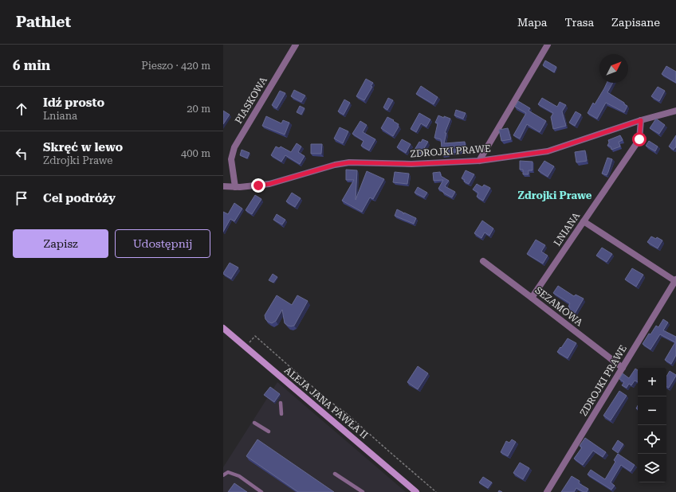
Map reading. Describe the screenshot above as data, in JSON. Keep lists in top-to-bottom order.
{
  "streets": {
    "main road": ["ALEJA JANA PAWŁA II"],
    "street": [
      "PIASKOWA",
      "ZDROJKI PRAWE",
      "LNIANA",
      "SEZAMOWA"
    ]
  },
  "crossings": [
    ["PIASKOWA", "ZDROJKI PRAWE"],
    ["ZDROJKI PRAWE", "LNIANA"],
    ["ZDROJKI PRAWE", "SEZAMOWA"],
    ["LNIANA", "SEZAMOWA"]
  ],
  "districts": ["Zdrojki Prawe"],
  "north": "top right",
  "page": {
    "header": "Pathlet",
    "nav": ["Mapa", "Trasa", "Zapisane"],
    "heading": ["6 min", "Pieszo · 420 m"],
    "list": [
      ["Idź prosto", "Lniana", "20 m"],
      ["Skręć w lewo", "Zdrojki Prawe", "400 m"],
      "Cel podróży"
    ],
    "buttons": ["Zapisz", "Udostępnij"],
    "map_buttons": ["+", "−"]
  }
}
